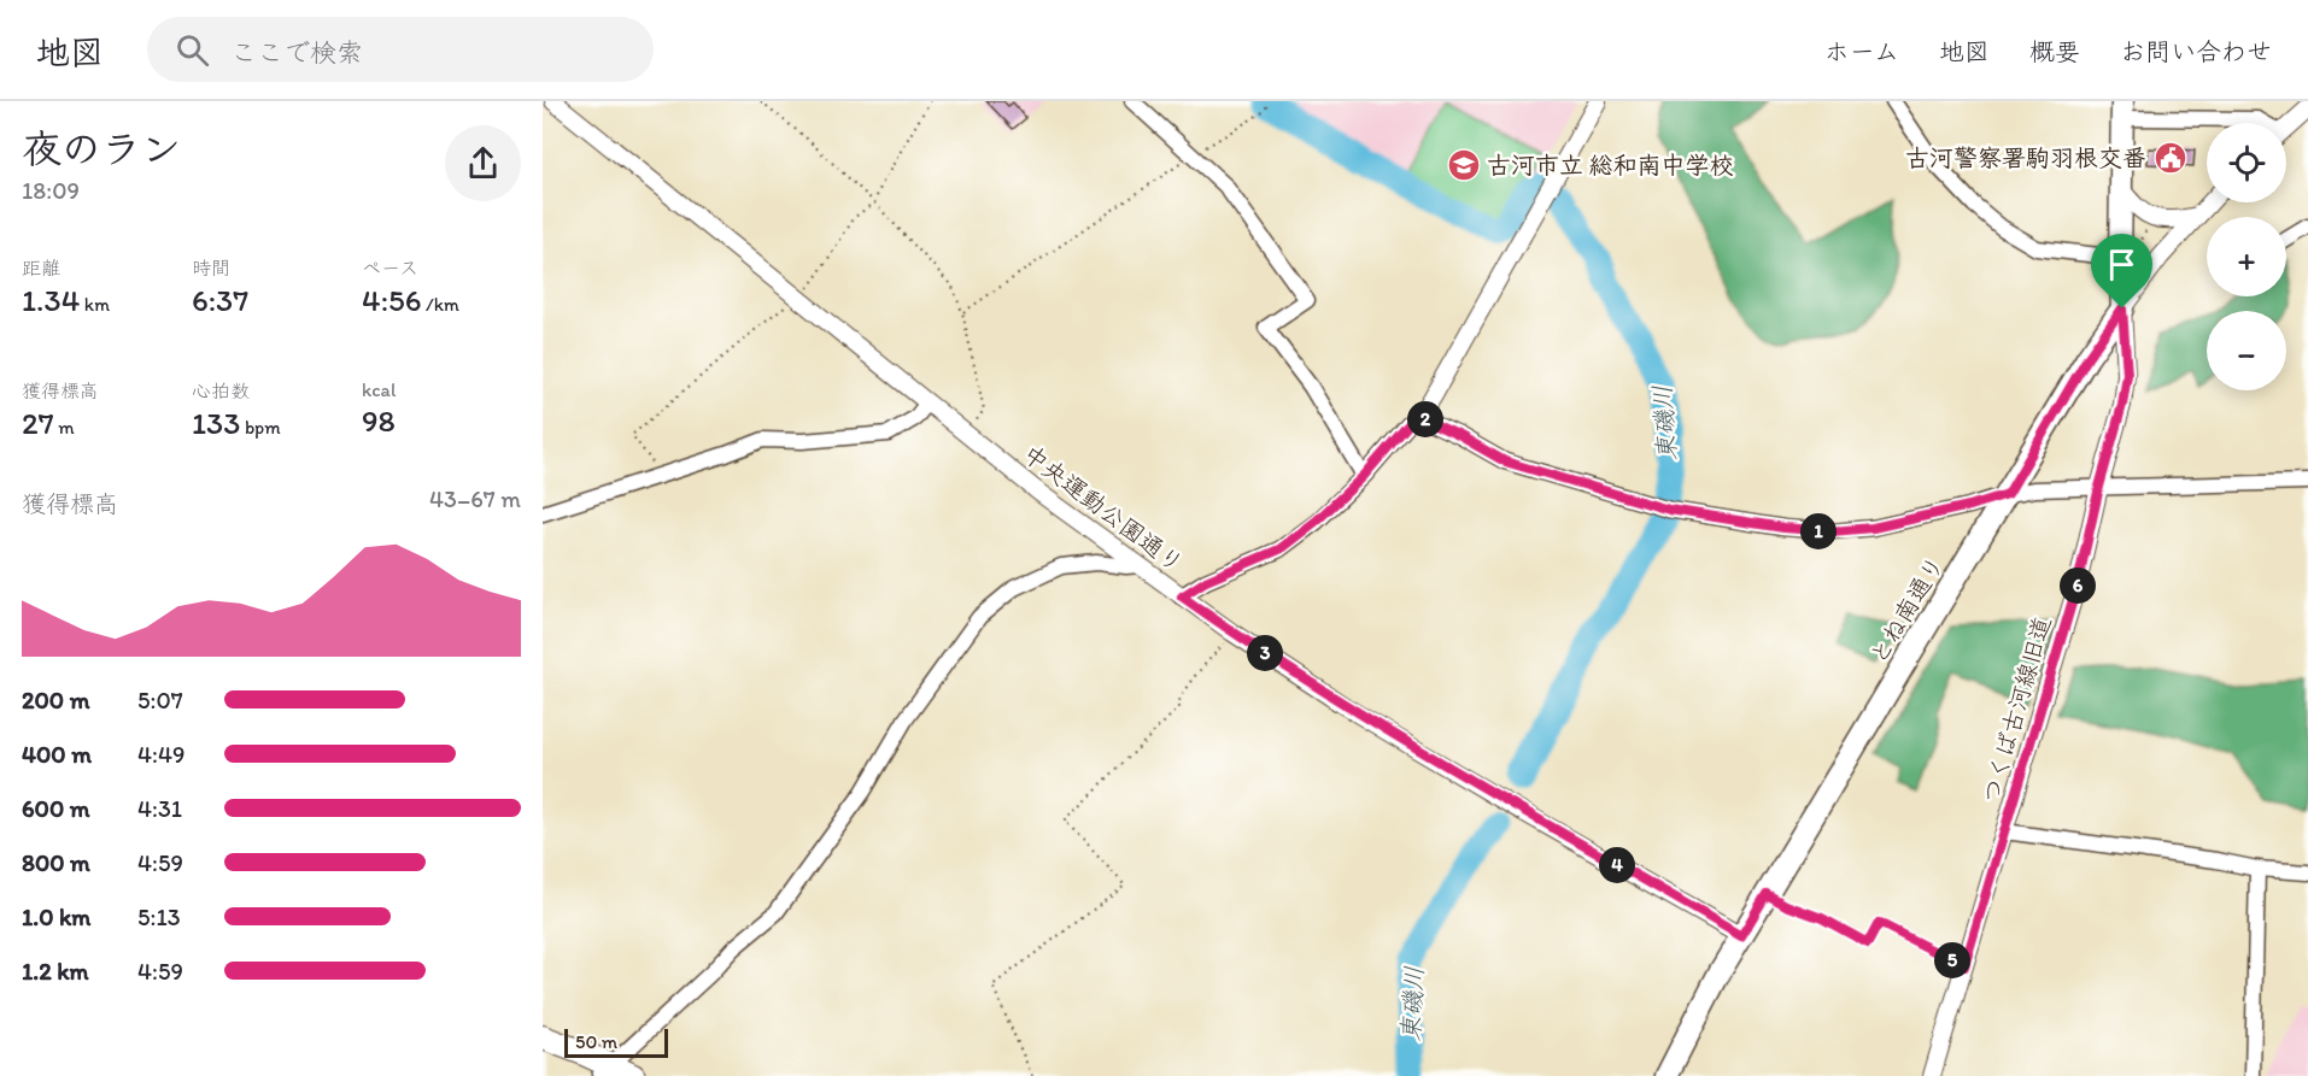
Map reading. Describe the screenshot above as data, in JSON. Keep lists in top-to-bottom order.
{
  "streets": {
    "main road": ["とね南通り"],
    "street": ["中央運動公園通り", "つくば古河線旧道"]
  },
  "crossings": [
    ["中央運動公園通り", "とね南通り"],
    ["とね南通り", "つくば古河線旧道"]
  ],
  "water": ["東磯川"],
  "places": {
    "public building": ["古河警察署駒羽根交番"],
    "school or university": ["古河市立 総和南中学校"]
  },
  "scale_bar": "50 m",
  "page": {
    "header": "地図",
    "search": "ここで検索",
    "nav": [
      "ホーム",
      "地図",
      "概要",
      "お問い合わせ"
    ],
    "heading": ["夜のラン", "18:09"],
    "map_buttons": ["+", "−"],
    "stats": [
      ["距離", "1.34 km"],
      ["時間", "6:37"],
      ["ペース", "4:56 /km"],
      ["獲得標高", "27 m"],
      ["心拍数", "133 bpm"],
      ["kcal", "98"]
    ],
    "pins": [
      "2",
      "1",
      "6",
      "3",
      "4",
      "5"
    ],
    "chart": ["獲得標高", "43–67 m"],
    "list": [
      {
        "name": "200 m",
        "note": "5:07"
      },
      {
        "name": "400 m",
        "note": "4:49"
      },
      {
        "name": "600 m",
        "note": "4:31"
      },
      {
        "name": "800 m",
        "note": "4:59"
      },
      {
        "name": "1.0 km",
        "note": "5:13"
      },
      {
        "name": "1.2 km",
        "note": "4:59"
      }
    ],
    "scale": "50 m"
  }
}
